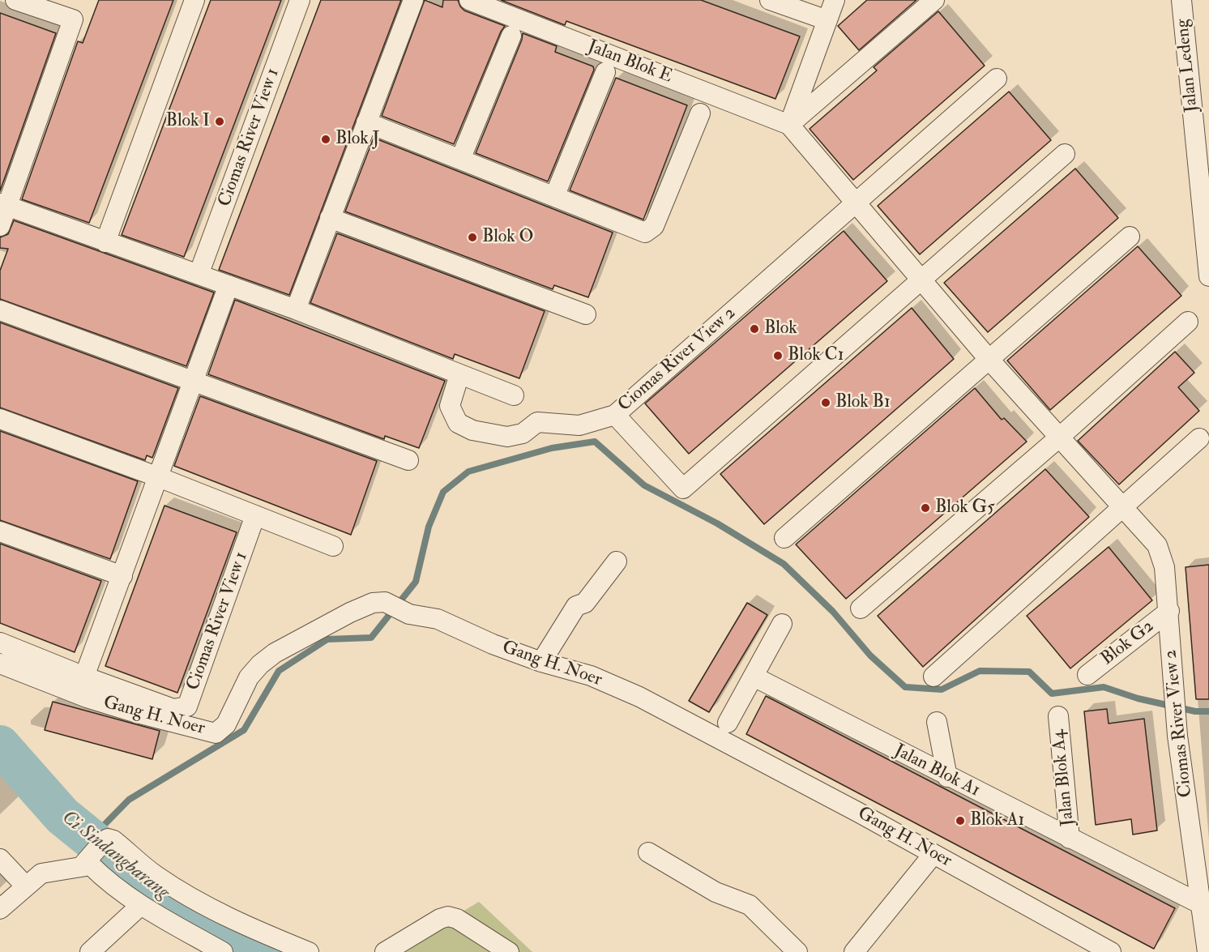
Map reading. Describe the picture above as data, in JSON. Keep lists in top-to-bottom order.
{
  "streets": {
    "street": [
      "Jalan Blok E",
      "Jalan Ledeng",
      "Ciomas River View 1",
      "Ciomas River View 2",
      "Blok G2",
      "Gang H. Noer",
      "Jalan Blok A1",
      "Jalan Blok A4"
    ]
  },
  "crossings": [
    ["Jalan Blok E", "Ciomas River View 2"],
    ["Ciomas River View 2", "Blok G2"],
    ["Ciomas River View 2", "Jalan Blok A1"],
    ["Jalan Blok A1", "Jalan Blok A4"]
  ],
  "water": ["Ci Sindangbarang"],
  "places": [
    "Blok I",
    "Blok J",
    "Blok O",
    "Blok",
    "Blok C1",
    "Blok B1",
    "Blok G5",
    "Blok A1"
  ]
}
